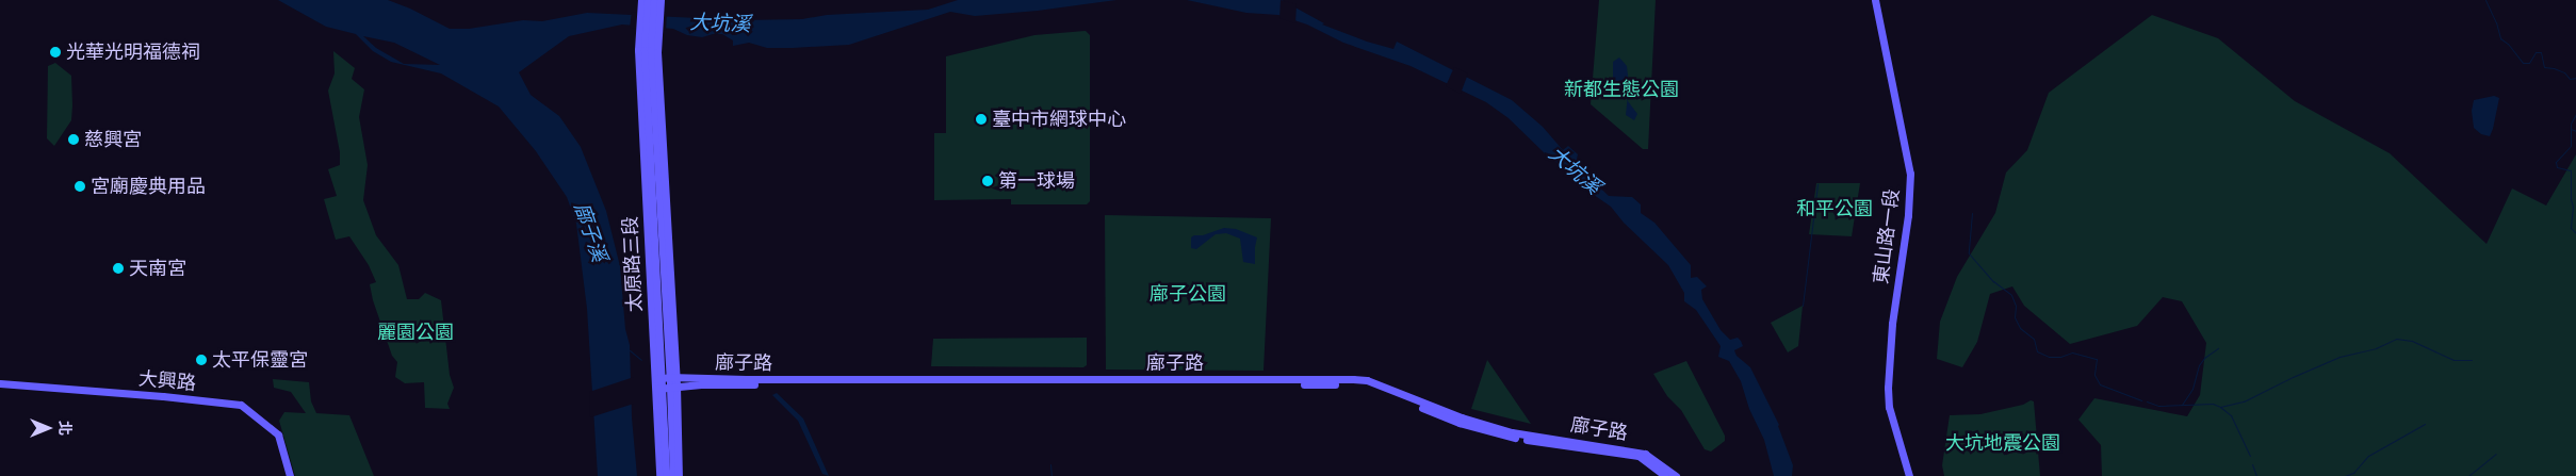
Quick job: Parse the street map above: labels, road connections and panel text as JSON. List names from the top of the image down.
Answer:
{
  "streets": {
    "main road": [
      "東山路一段",
      "太原路三段",
      "廍子路",
      "大興路"
    ]
  },
  "crossings": [
    ["太原路三段", "廍子路"]
  ],
  "water": ["大坑溪", "廍子溪"],
  "parks": [
    "新都生態公園",
    "和平公園",
    "廍子公園",
    "麗園公園",
    "大坑地震公園"
  ],
  "places": [
    "光華光明福德祠",
    "臺中市網球中心",
    "慈興宮",
    "第一球場",
    "宮廟慶典用品",
    "天南宮",
    "太平保靈宮"
  ],
  "north": "right"
}
